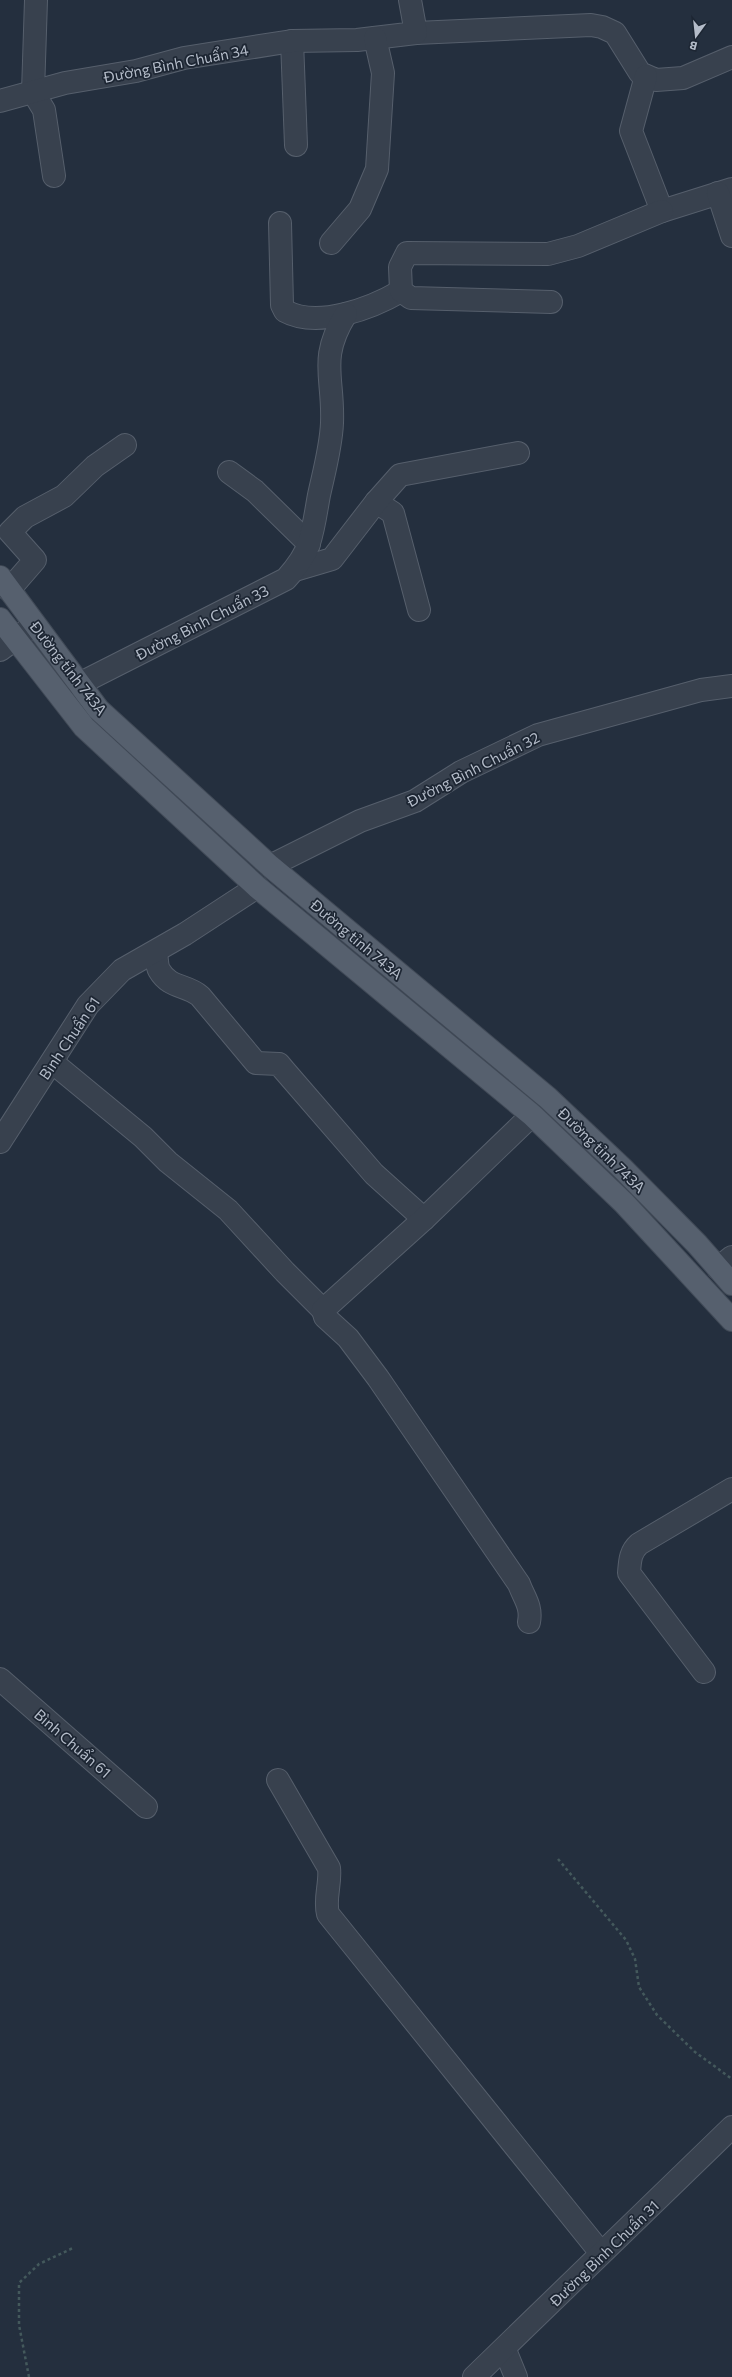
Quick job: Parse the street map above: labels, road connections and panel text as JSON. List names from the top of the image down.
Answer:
{
  "streets": {
    "main road": ["Đường tỉnh 743A"],
    "street": [
      "Đường Bình Chuẩn 34",
      "Đường Bình Chuẩn 33",
      "Đường Bình Chuẩn 32",
      "Bình Chuẩn 61",
      "Đường Bình Chuẩn 31"
    ]
  },
  "crossings": [
    ["Đường Bình Chuẩn 33", "Đường tỉnh 743A"],
    ["Đường tỉnh 743A", "Đường Bình Chuẩn 32"],
    ["Đường tỉnh 743A", "Bình Chuẩn 61"]
  ],
  "north": "bottom"
}
